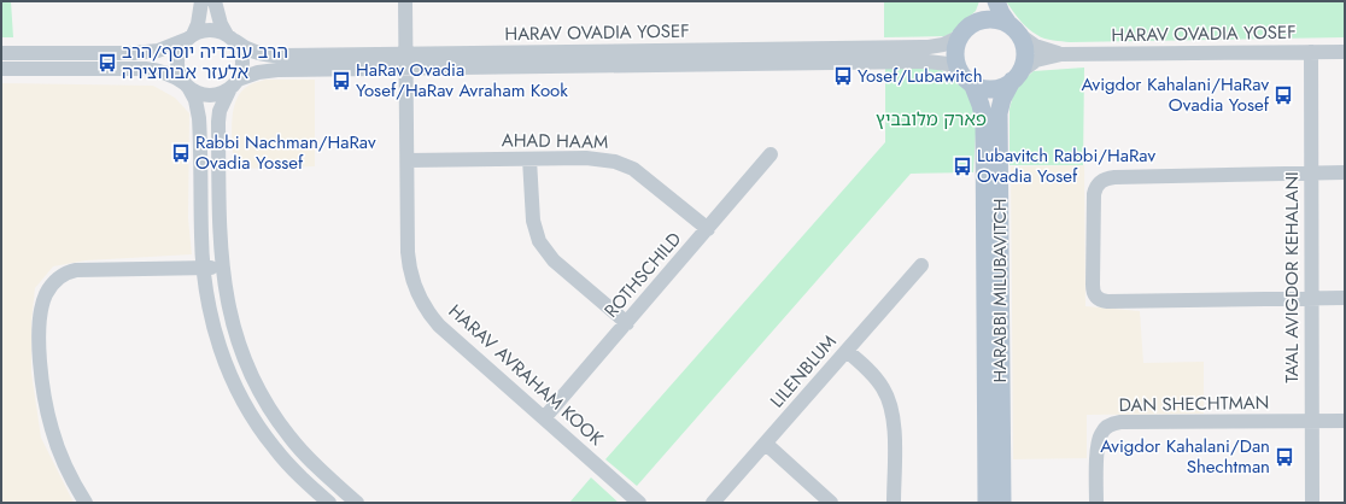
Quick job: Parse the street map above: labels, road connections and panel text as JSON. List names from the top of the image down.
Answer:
{
  "streets": {
    "main road": ["HARABBI MILUBAVITCH"],
    "street": [
      "HARAV OVADIA YOSEF",
      "AHAD HAAM",
      "ROTHSCHILD",
      "TA'AL AVIGDOR KEHALANI",
      "LILENBLUM",
      "HARAV AVRAHAM KOOK",
      "DAN SHECHTMAN"
    ]
  },
  "crossings": [
    ["HARAV OVADIA YOSEF", "TA'AL AVIGDOR KEHALANI"],
    ["HARAV OVADIA YOSEF", "HARABBI MILUBAVITCH"],
    ["HARAV OVADIA YOSEF", "HARAV AVRAHAM KOOK"],
    ["AHAD HAAM", "ROTHSCHILD"],
    ["AHAD HAAM", "HARAV AVRAHAM KOOK"],
    ["ROTHSCHILD", "HARAV AVRAHAM KOOK"],
    ["TA'AL AVIGDOR KEHALANI", "DAN SHECHTMAN"]
  ],
  "parks": ["פארק מלובביץ"],
  "places": {
    "bus stop": [
      "הרב עובדיה יוסף/הרב אלעזר אבוחצירה",
      "Yosef/Lubawitch",
      "HaRav Ovadia Yosef/HaRav Avraham Kook",
      "Avigdor Kahalani/HaRav Ovadia Yosef",
      "Rabbi Nachman/HaRav Ovadia Yossef",
      "Lubavitch Rabbi/HaRav Ovadia Yosef",
      "Avigdor Kahalani/Dan Shechtman"
    ]
  }
}
